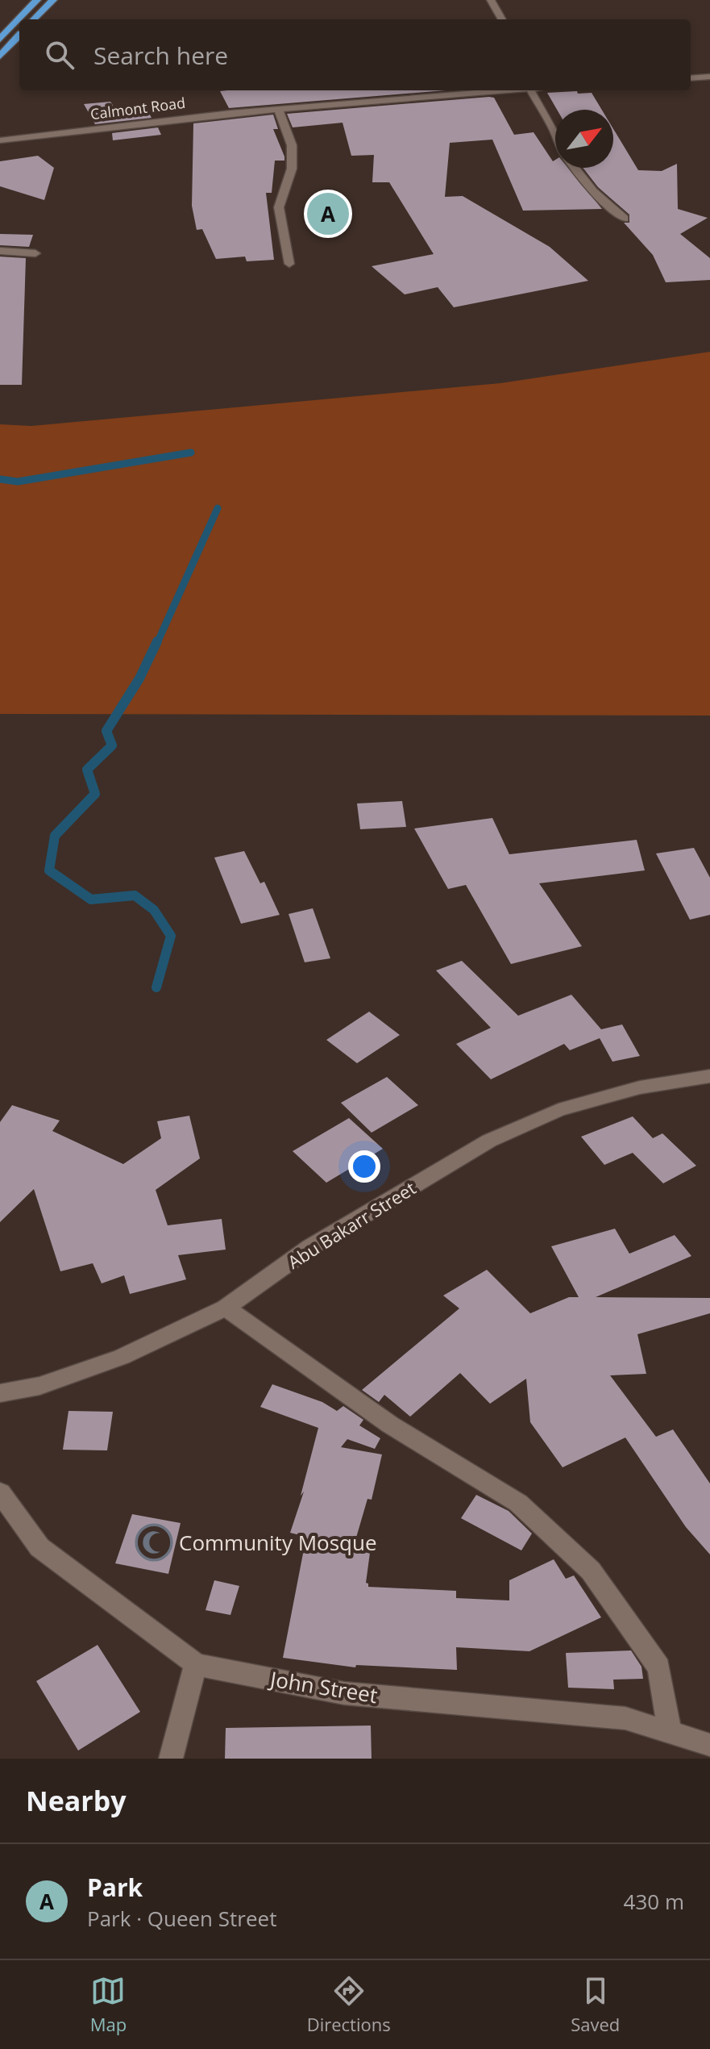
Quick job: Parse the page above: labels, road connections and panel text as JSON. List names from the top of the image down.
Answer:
{
  "streets": {
    "street": ["Calmont Road", "Abu Bakarr Street", "John Street"]
  },
  "places": {
    "mosque": ["Community Mosque"]
  },
  "north": "top right",
  "page": {
    "search": "Search here",
    "pins": "A",
    "heading": "Nearby",
    "list": [
      {
        "mark": "A",
        "name": "Park",
        "note": "Park · Queen Street",
        "value": "430 m"
      }
    ],
    "nav": ["Map", "Directions", "Saved"]
  }
}
